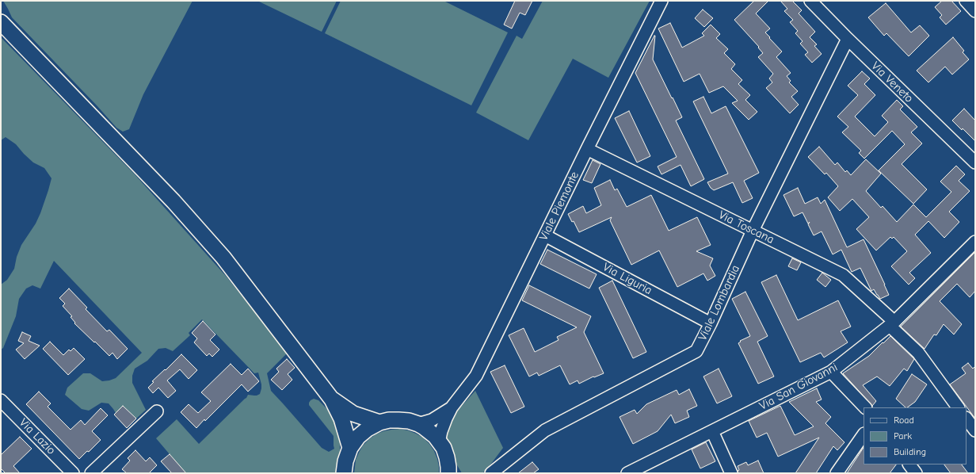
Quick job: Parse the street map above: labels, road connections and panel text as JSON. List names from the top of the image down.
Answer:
{
  "streets": {
    "street": [
      "Via Veneto",
      "Viale Piemonte",
      "Via Toscana",
      "Via Liguria",
      "Viale Lombardia",
      "Via San Giovanni",
      "Via Lazio"
    ]
  },
  "crossings": [
    ["Via Veneto", "Viale Lombardia"],
    ["Viale Piemonte", "Via Toscana"],
    ["Viale Piemonte", "Via Liguria"],
    ["Via Toscana", "Viale Lombardia"],
    ["Via Toscana", "Via San Giovanni"],
    ["Via Liguria", "Viale Lombardia"]
  ],
  "legend": ["Road", "Park", "Building"]
}
